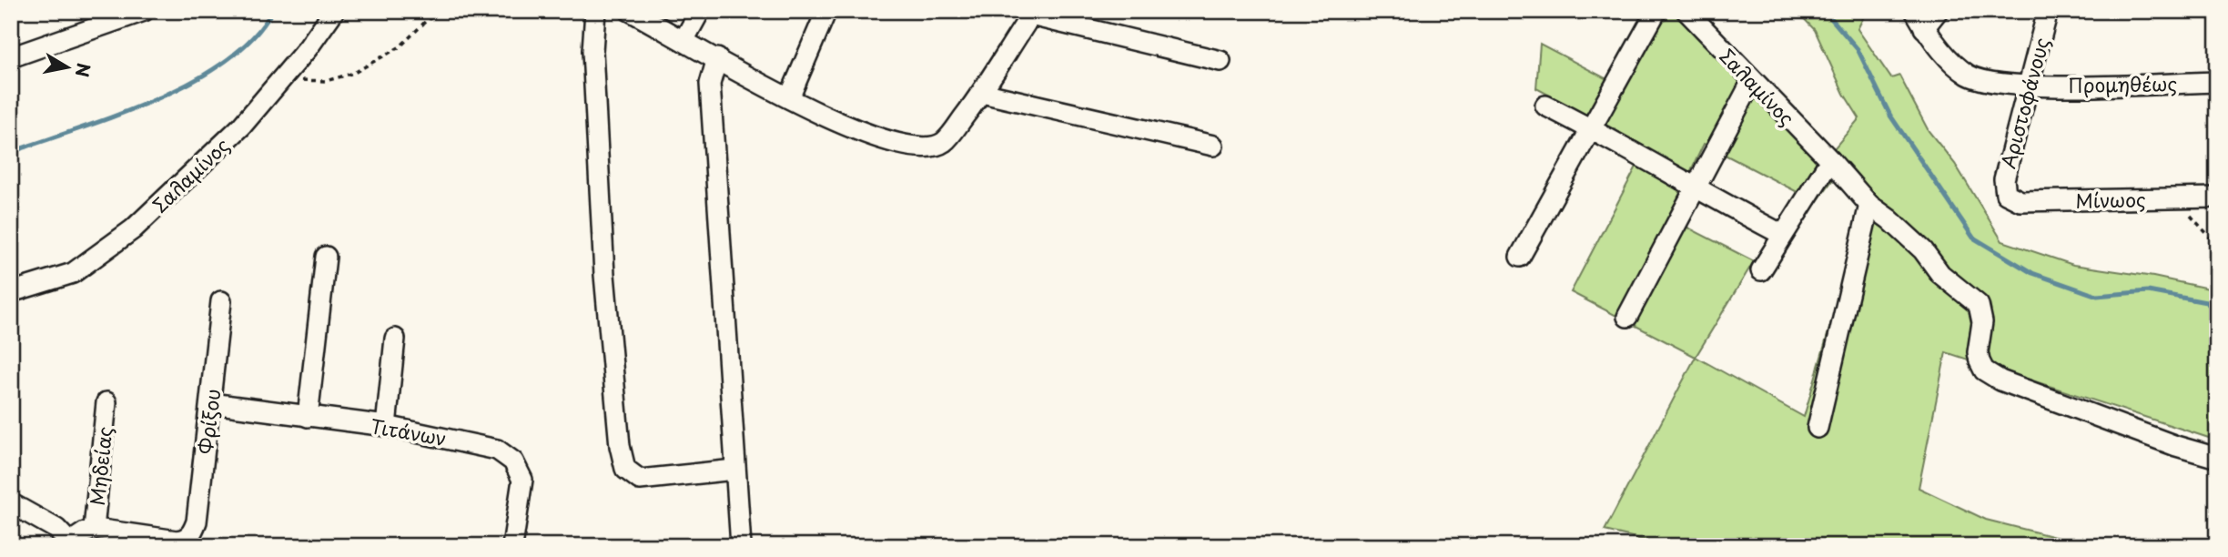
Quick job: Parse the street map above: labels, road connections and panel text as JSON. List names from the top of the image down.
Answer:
{
  "streets": {
    "street": [
      "Προμηθέως",
      "Σαλαμίνος",
      "Αριστοφάνους",
      "Μίνωος",
      "Φρίξου",
      "Τιτάνων",
      "Μηδείας"
    ]
  },
  "crossings": [
    ["Προμηθέως", "Αριστοφάνους"],
    ["Αριστοφάνους", "Μίνωος"],
    ["Φρίξου", "Τιτάνων"],
    ["Φρίξου", "Μηδείας"]
  ],
  "north": "right"
}
